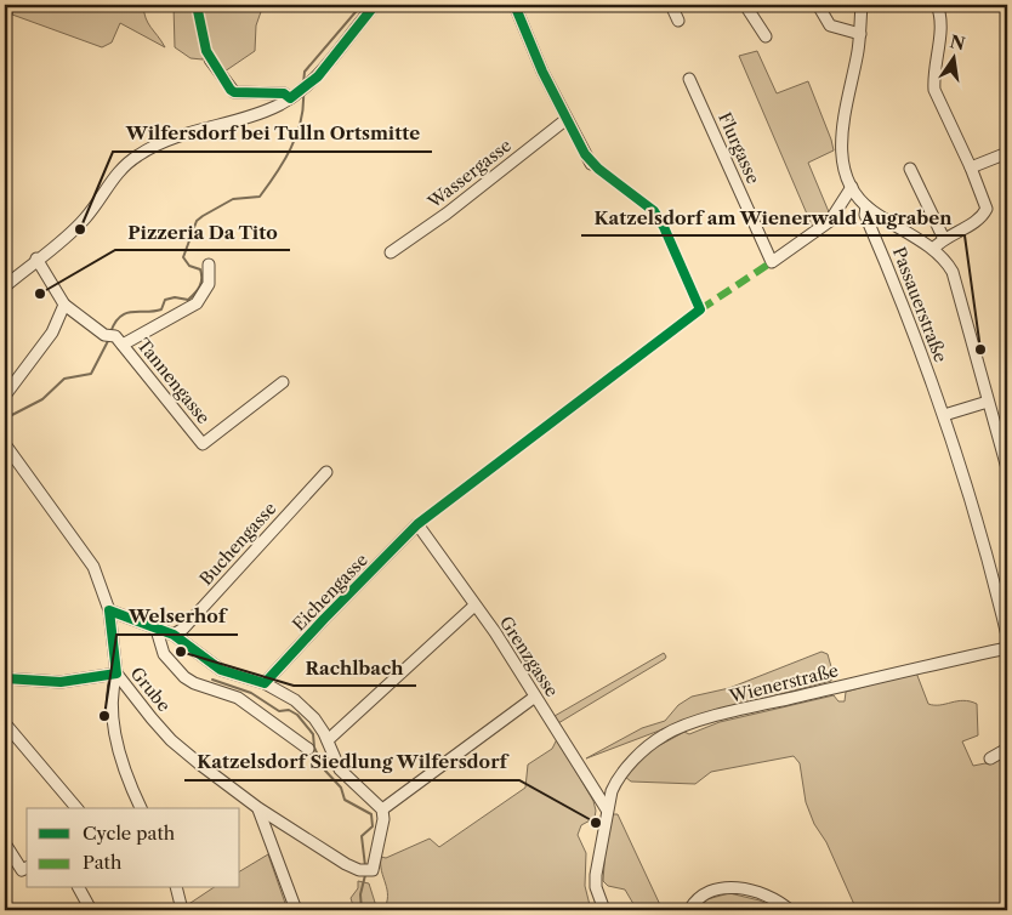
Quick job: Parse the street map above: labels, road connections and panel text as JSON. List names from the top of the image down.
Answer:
{
  "streets": {
    "street": [
      "Flurgasse",
      "Wassergasse",
      "Passauerstraße",
      "Tannengasse",
      "Buchengasse",
      "Eichengasse",
      "Grenzgasse",
      "Wienerstraße",
      "Grube"
    ]
  },
  "crossings": [
    ["Eichengasse", "Grenzgasse"],
    ["Grenzgasse", "Wienerstraße"]
  ],
  "places": [
    "Wilfersdorf bei Tulln Ortsmitte",
    "Pizzeria Da Tito",
    "Katzelsdorf am Wienerwald Augraben",
    "Rachlbach",
    "Welserhof",
    "Katzelsdorf Siedlung Wilfersdorf"
  ],
  "legend": ["Cycle path", "Path"],
  "north": "top"
}
